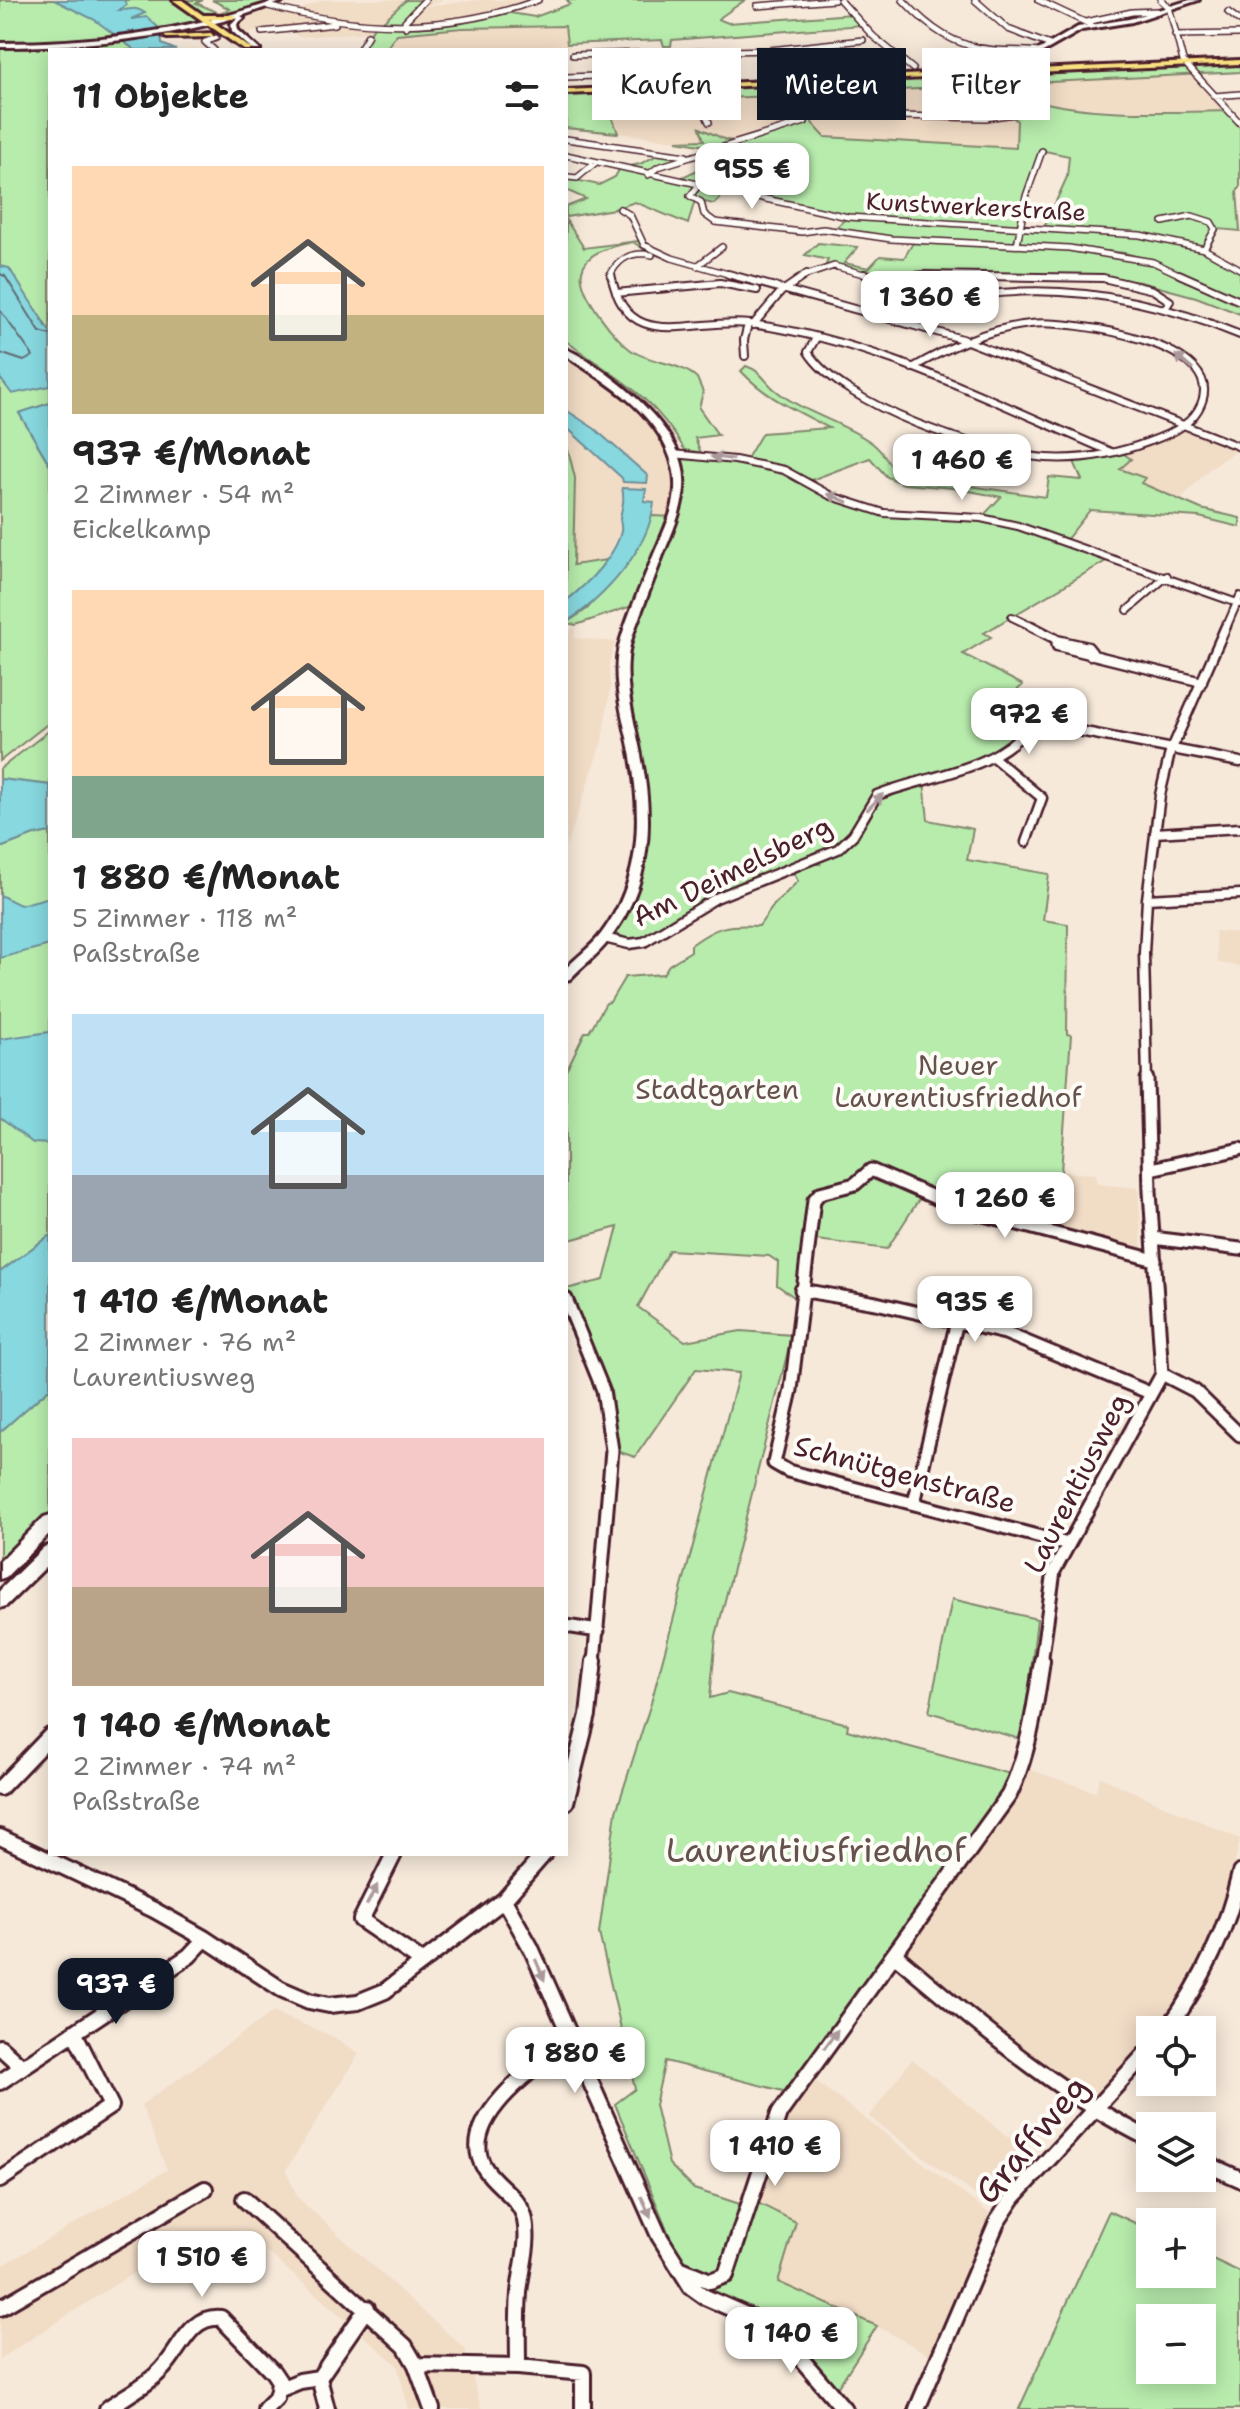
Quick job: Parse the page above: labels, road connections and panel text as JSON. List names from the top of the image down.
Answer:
{
  "streets": {
    "street": [
      "Kunstwerkerstraße",
      "Am Deimelsberg",
      "Schnütgenstraße",
      "Laurentiusweg",
      "Graffweg"
    ]
  },
  "crossings": [
    ["Am Deimelsberg", "Laurentiusweg"],
    ["Schnütgenstraße", "Laurentiusweg"]
  ],
  "one_way": ["Am Deimelsberg"],
  "parks": ["Neuer Laurentiusfriedhof", "Stadtgarten", "Laurentiusfriedhof"],
  "page": {
    "chip": ["Kaufen", "Mieten", "Filter"],
    "heading": "11 Objekte",
    "price": [
      "955 €",
      "1 360 €",
      "1 460 €",
      "972 €",
      "1 260 €",
      "935 €",
      "937 €",
      "1 880 €",
      "1 410 €",
      "1 510 €",
      "1 140 €"
    ],
    "list": [
      {
        "name": "937 €/Monat",
        "note": "2 Zimmer · 54 m² · Eickelkamp"
      },
      {
        "name": "1 880 €/Monat",
        "note": "5 Zimmer · 118 m² · Paßstraße"
      },
      {
        "name": "1 410 €/Monat",
        "note": "2 Zimmer · 76 m² · Laurentiusweg"
      },
      {
        "name": "1 140 €/Monat",
        "note": "2 Zimmer · 74 m² · Paßstraße"
      }
    ],
    "map_buttons": ["+", "−"]
  }
}
